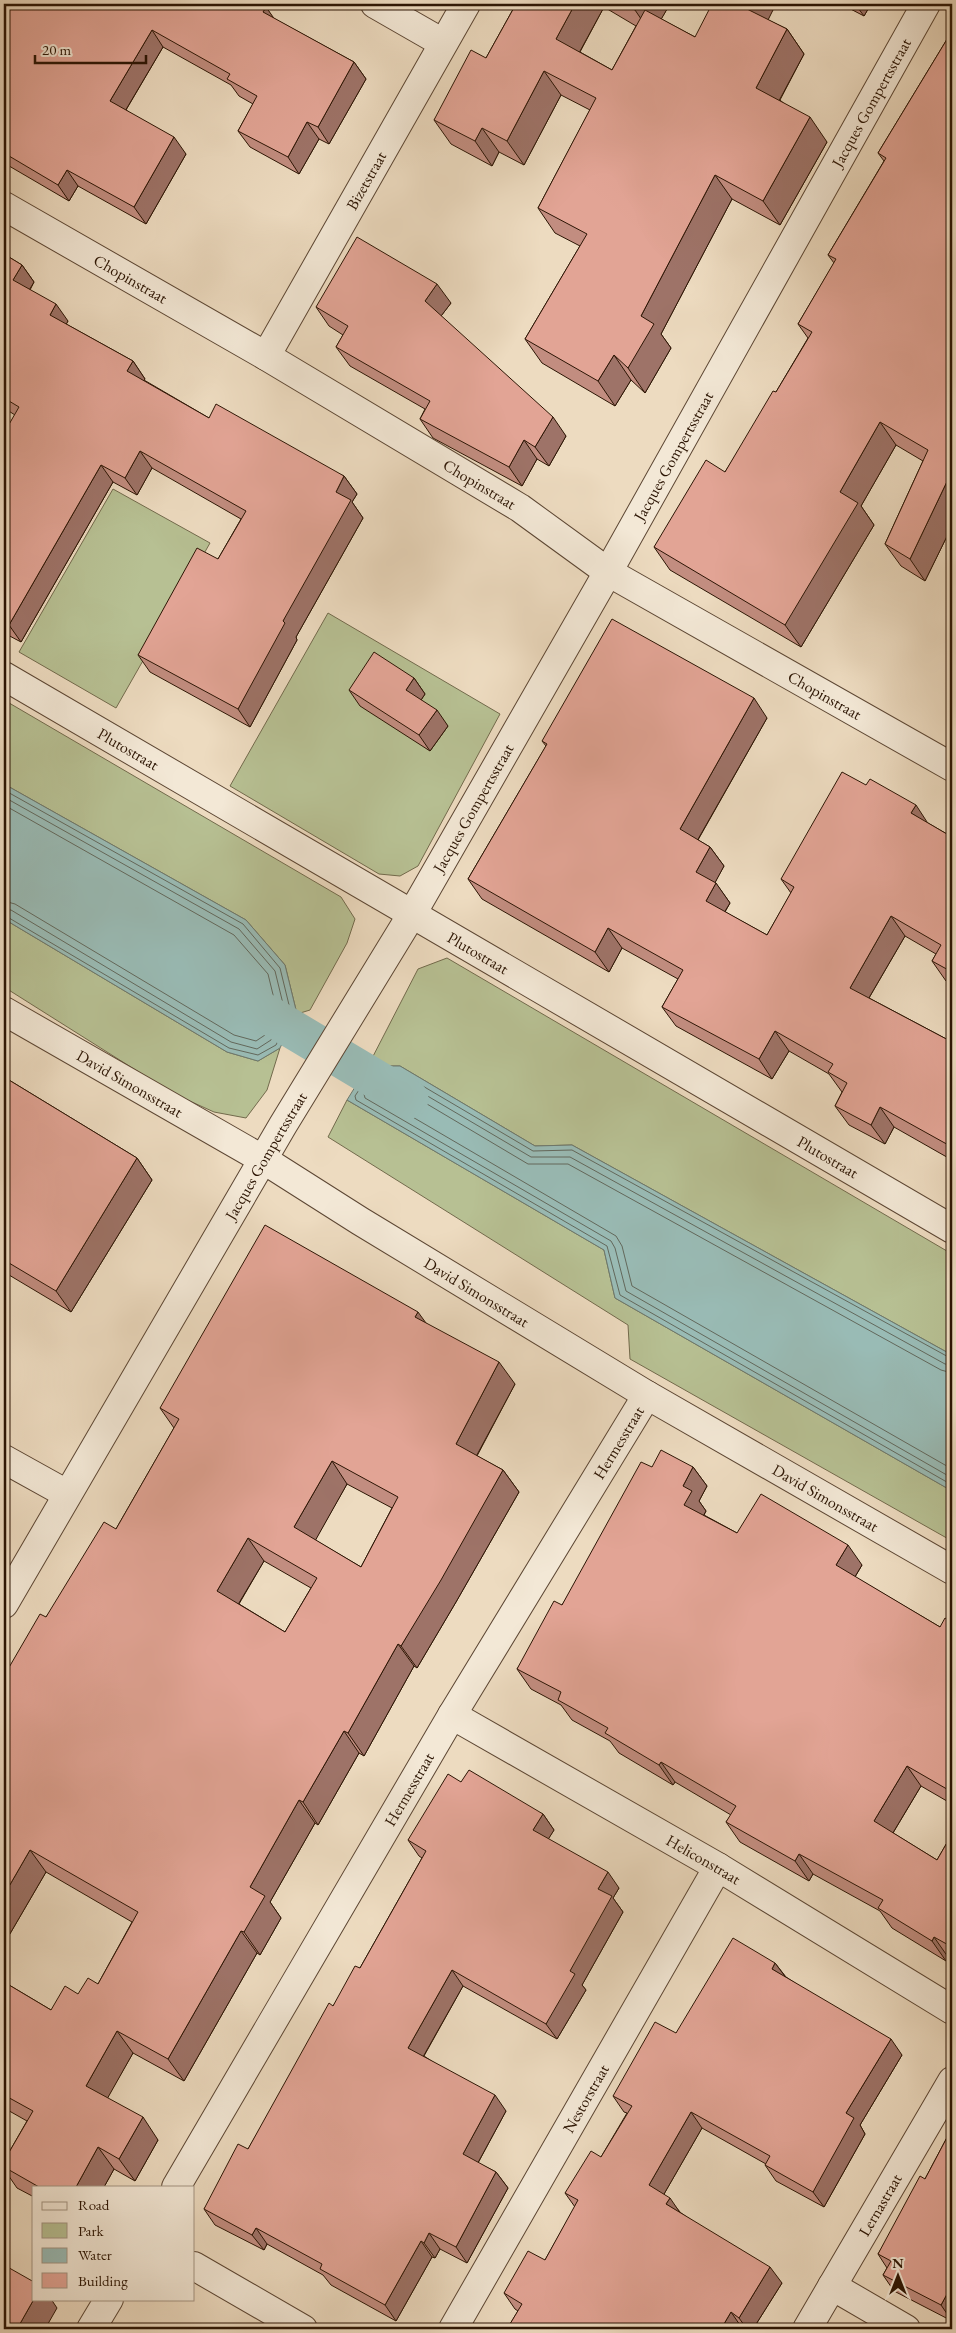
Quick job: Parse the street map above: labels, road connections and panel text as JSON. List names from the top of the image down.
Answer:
{
  "streets": {
    "street": [
      "Jacques Gompertsstraat",
      "Bizetstraat",
      "Chopinstraat",
      "Plutostraat",
      "David Simonsstraat",
      "Hermesstraat",
      "Heliconstraat",
      "Nestorstraat",
      "Lernastraat"
    ]
  },
  "crossings": [
    ["Jacques Gompertsstraat", "Chopinstraat"],
    ["Jacques Gompertsstraat", "Plutostraat"],
    ["Jacques Gompertsstraat", "David Simonsstraat"],
    ["Bizetstraat", "Chopinstraat"],
    ["David Simonsstraat", "Hermesstraat"],
    ["Hermesstraat", "Heliconstraat"],
    ["Heliconstraat", "Nestorstraat"]
  ],
  "legend": [
    "Road",
    "Park",
    "Water",
    "Building"
  ],
  "scale_bar": "20 m",
  "north": "top"
}
